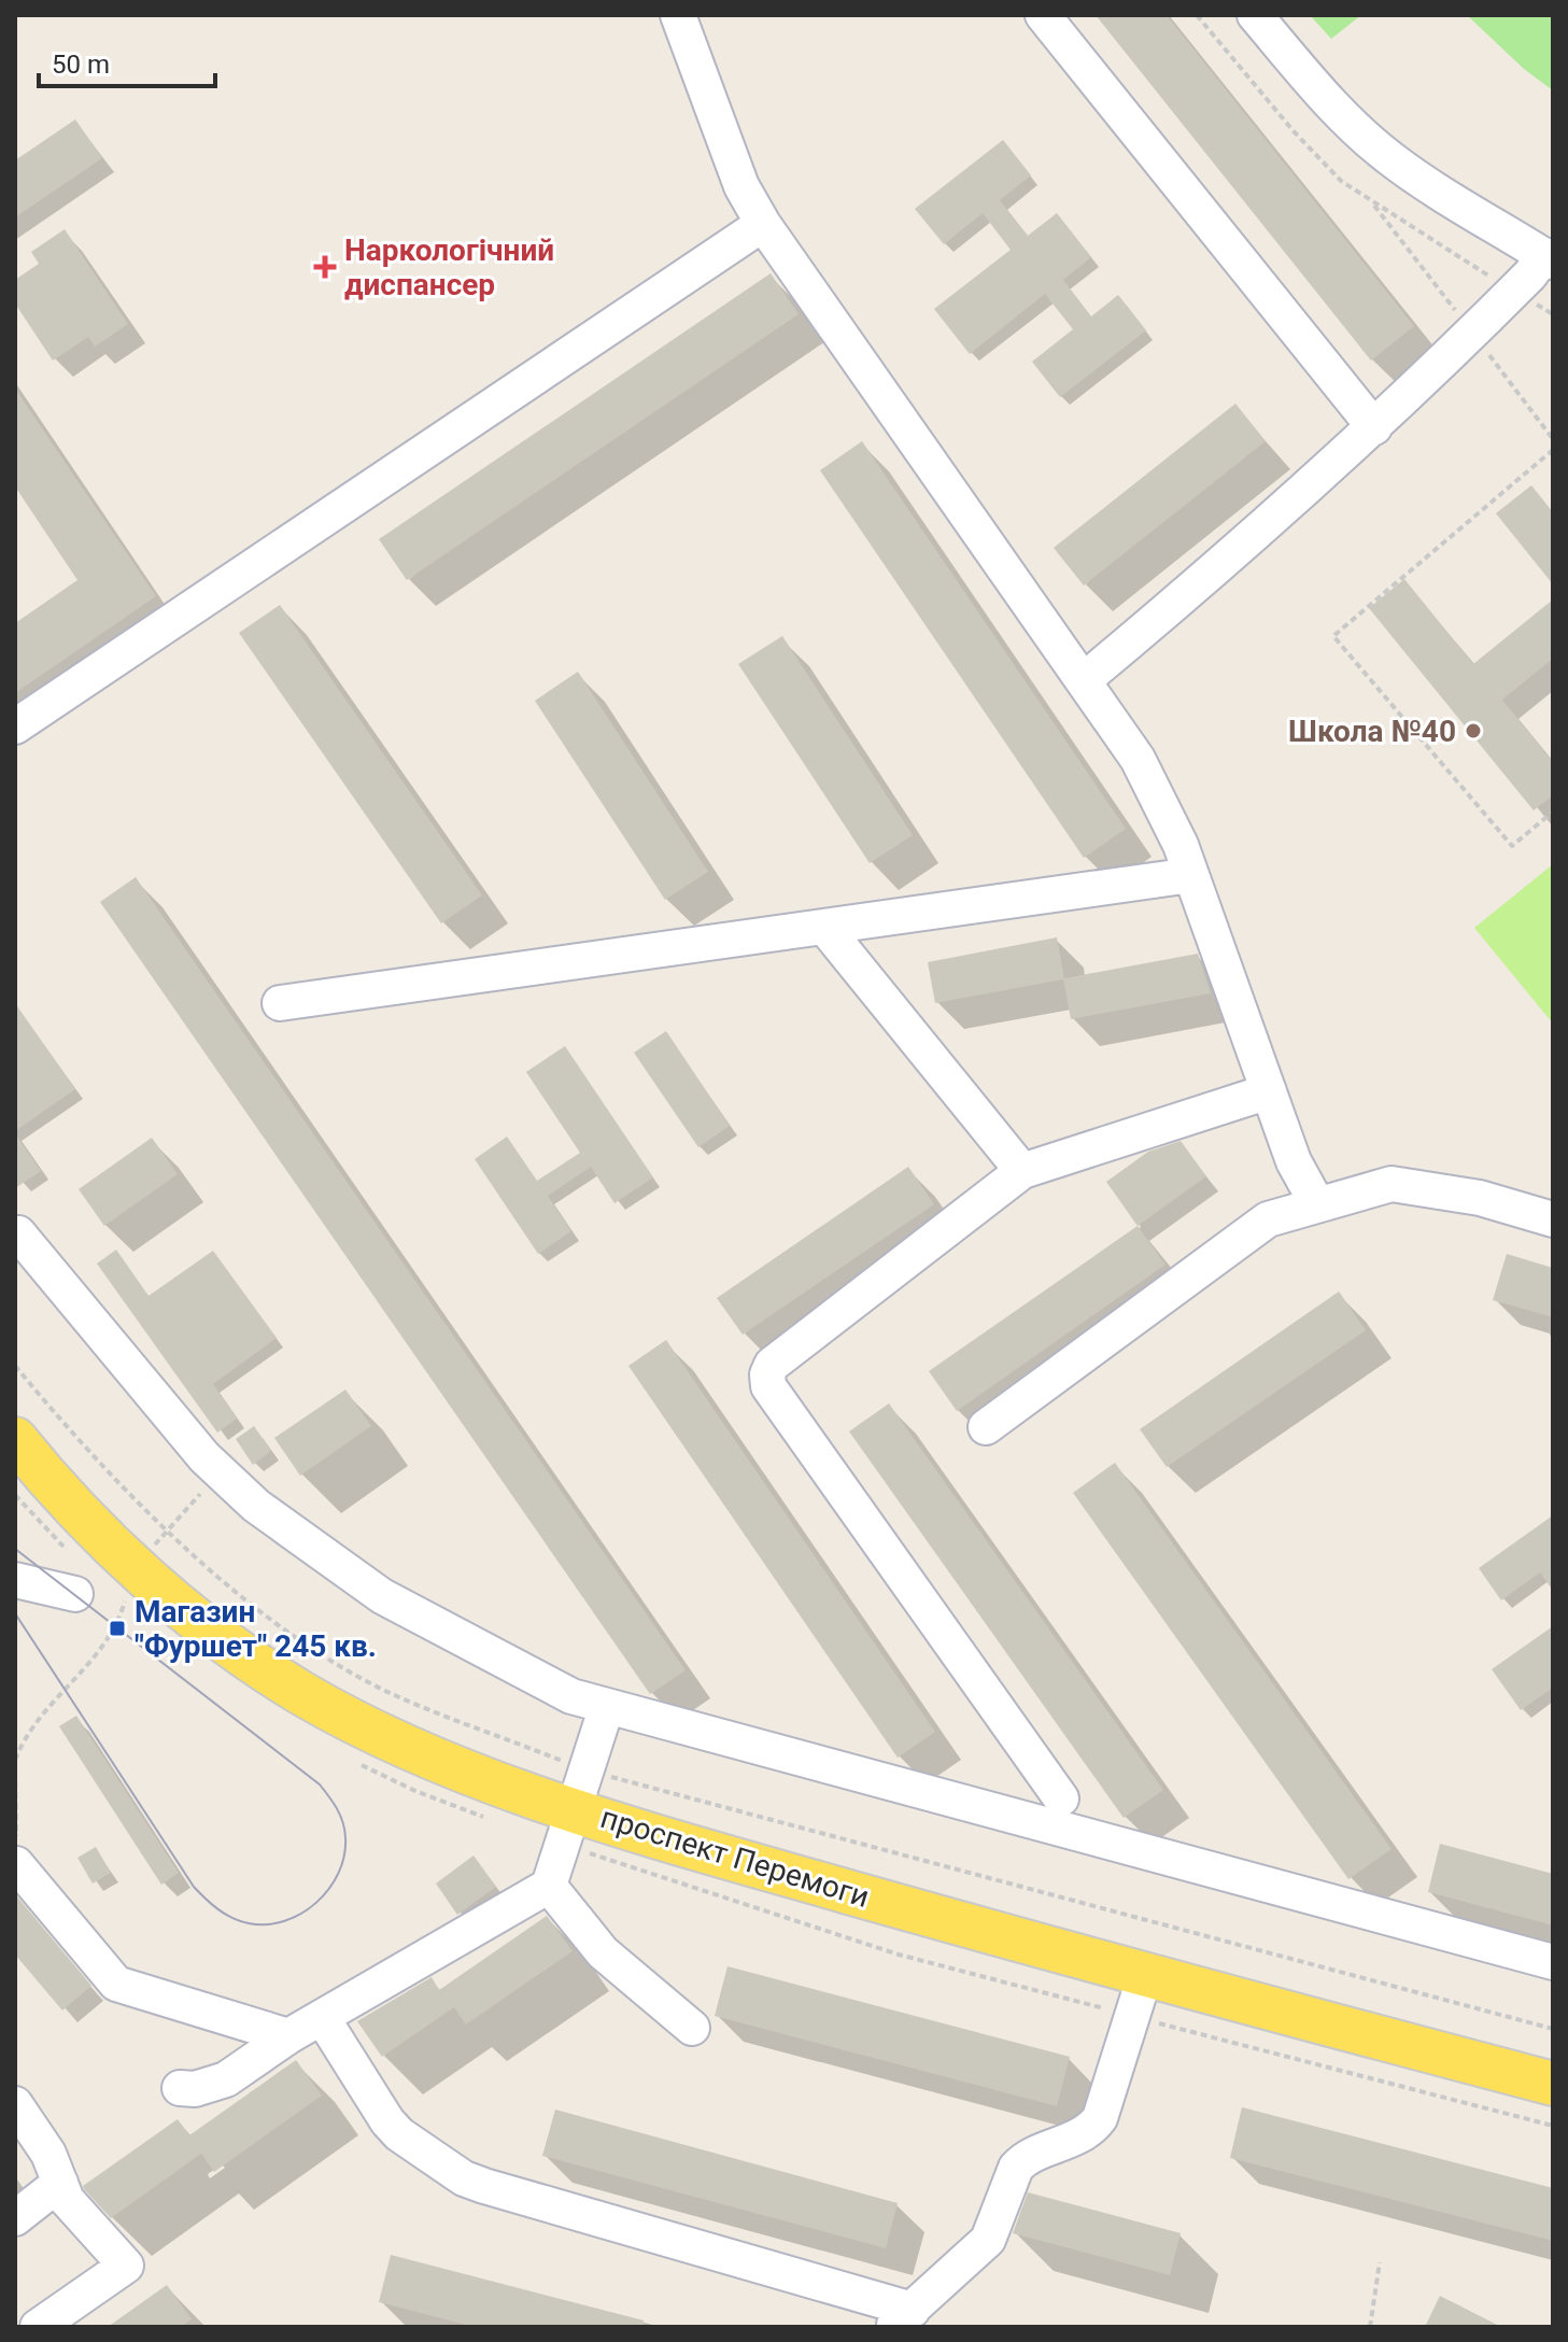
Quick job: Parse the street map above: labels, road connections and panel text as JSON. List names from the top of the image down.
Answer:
{
  "streets": {
    "main road": ["проспект Перемоги"]
  },
  "places": {
    "health": ["Наркологічний диспансер"],
    "other": ["Школа №40"],
    "transit": ["Магазин \"Фуршет\" 245 кв."]
  },
  "scale_bar": "50 m"
}
